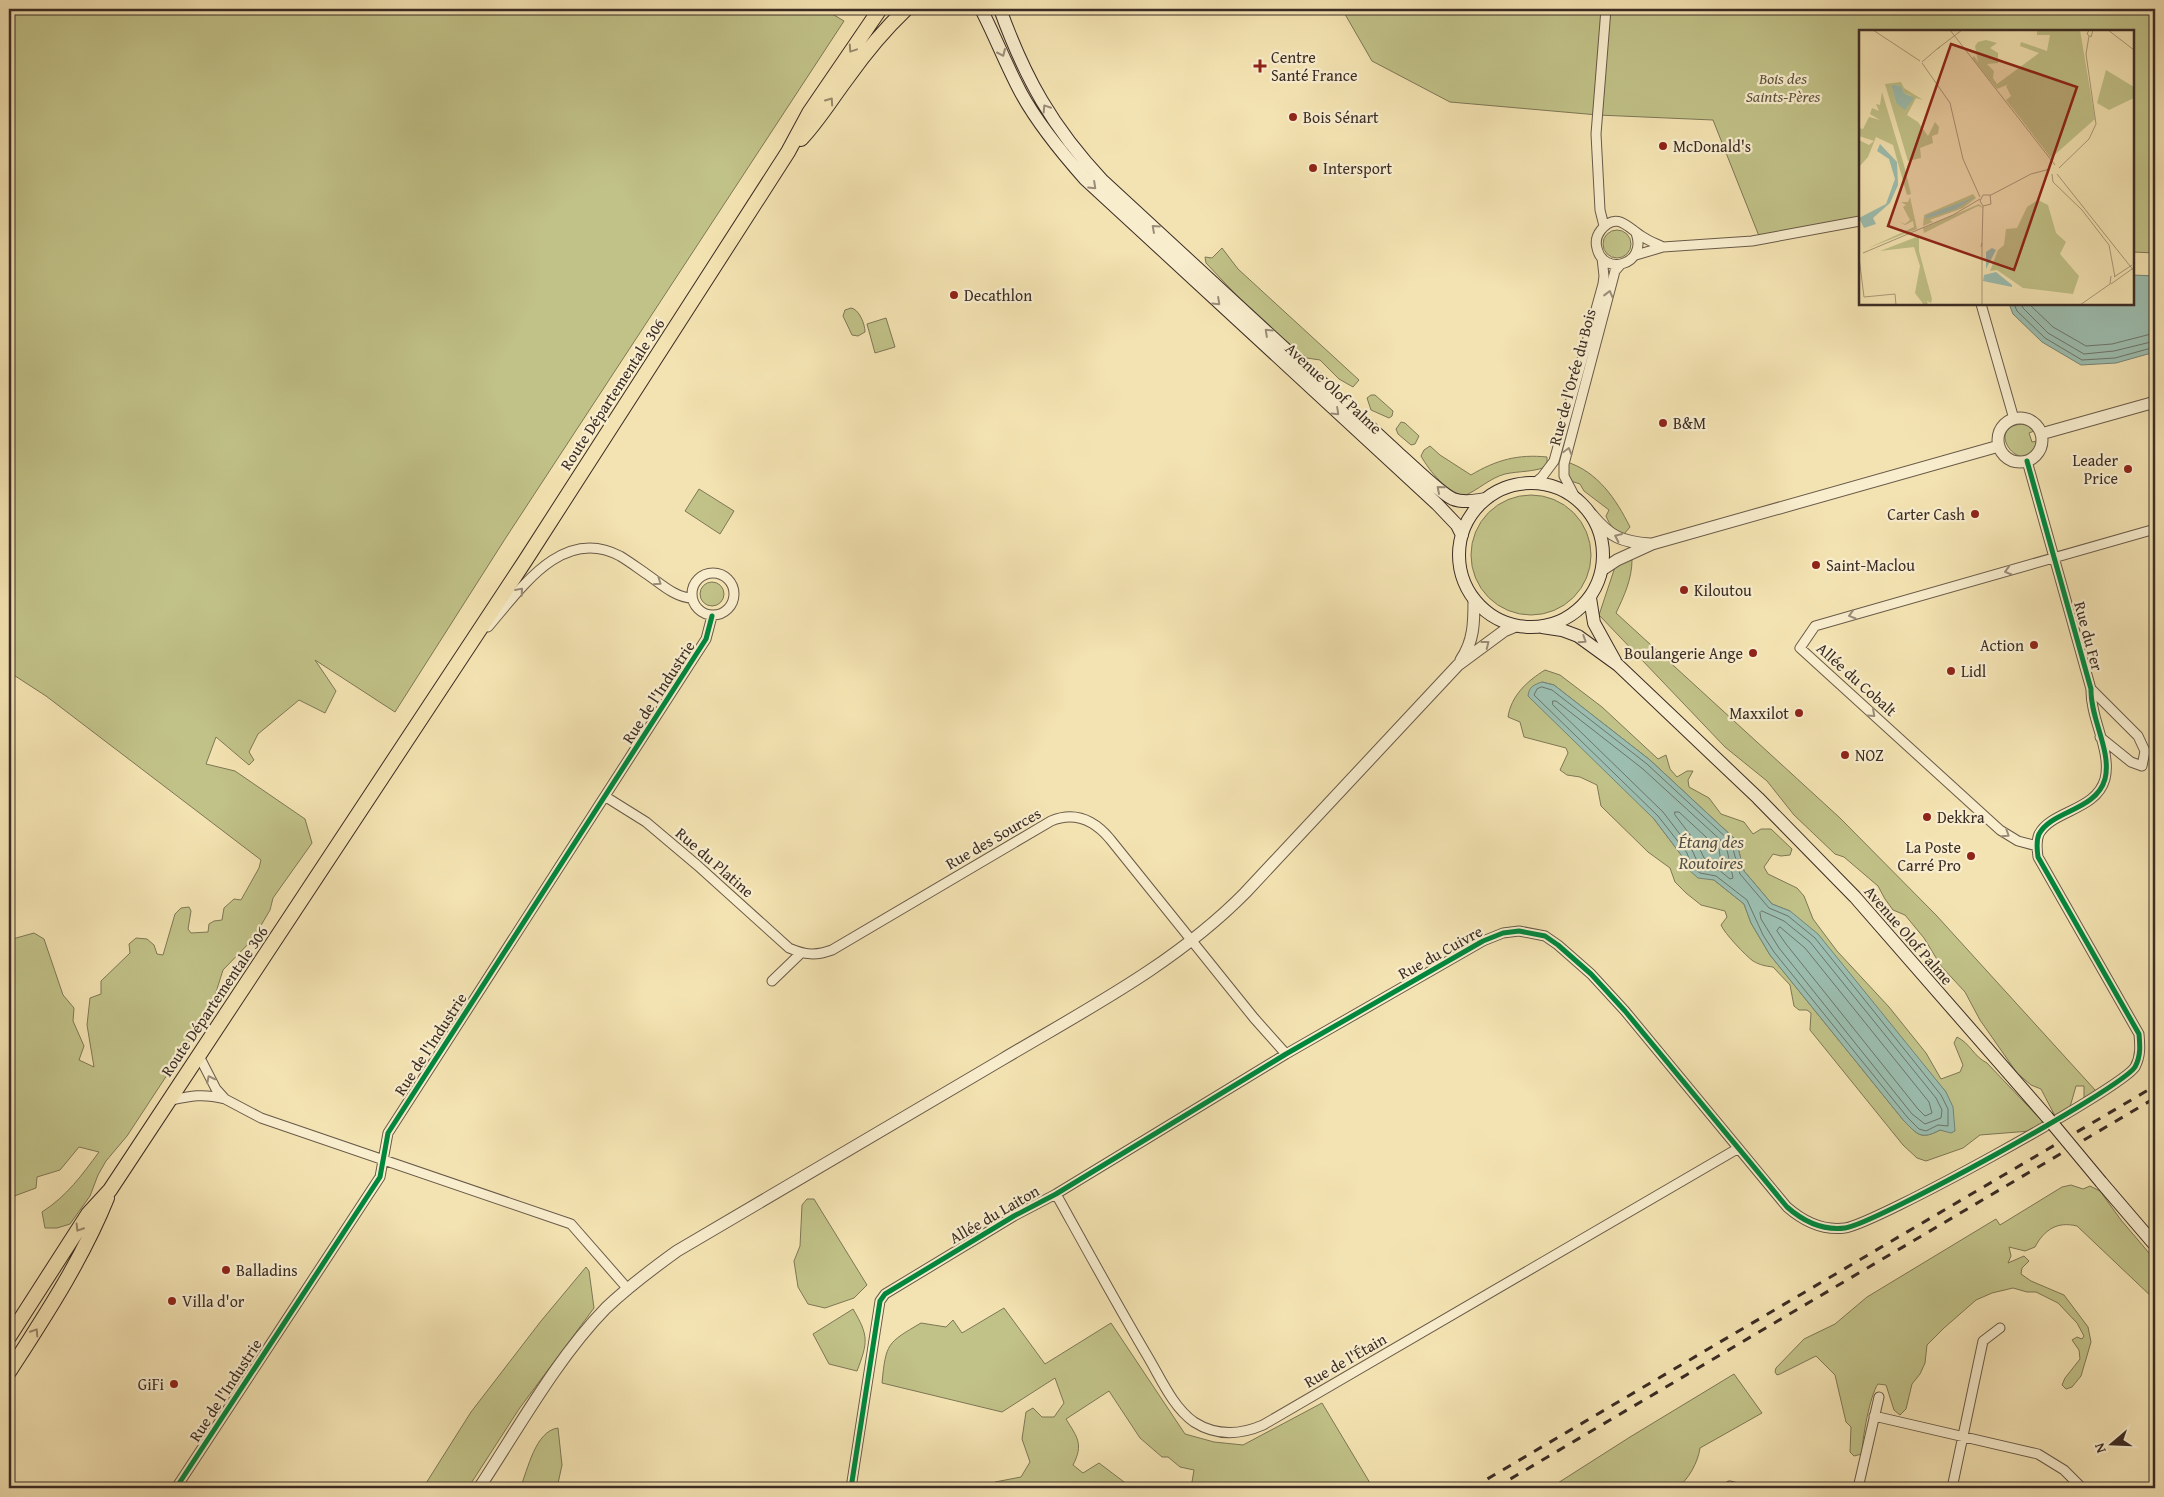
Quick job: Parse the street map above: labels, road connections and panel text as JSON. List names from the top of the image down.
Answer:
{
  "streets": {
    "main road": ["Avenue Olof Palme", "Route Départementale 306"],
    "street": [
      "Rue de l'Orée du Bois",
      "Rue du Fer",
      "Allée du Cobalt",
      "Rue de l'Industrie",
      "Rue des Sources",
      "Rue du Platine",
      "Rue du Cuivre",
      "Allée du Laiton",
      "Rue de l'Étain"
    ]
  },
  "crossings": [
    ["Rue de l'Orée du Bois", "Avenue Olof Palme"],
    ["Rue du Fer", "Allée du Cobalt"],
    ["Rue du Fer", "Rue du Cuivre"],
    ["Allée du Cobalt", "Rue du Cuivre"],
    ["Rue de l'Industrie", "Rue du Platine"],
    ["Rue des Sources", "Rue du Platine"],
    ["Rue des Sources", "Rue du Cuivre"],
    ["Rue des Sources", "Allée du Laiton"],
    ["Rue du Cuivre", "Allée du Laiton"],
    ["Rue du Cuivre", "Rue de l'Étain"],
    ["Allée du Laiton", "Rue de l'Étain"]
  ],
  "water": ["Étang des Routoires"],
  "parks": ["Bois des Saints-Pères"],
  "places": {
    "health": ["Centre Santé France"],
    "other": [
      "Bois Sénart",
      "McDonald's",
      "Intersport",
      "Decathlon",
      "B&M",
      "Leader Price",
      "Carter Cash",
      "Saint-Maclou",
      "Kiloutou",
      "Action",
      "Boulangerie Ange",
      "Lidl",
      "Maxxilot",
      "NOZ",
      "Dekkra",
      "La Poste Carré Pro",
      "Balladins",
      "Villa d'or",
      "GiFi"
    ]
  },
  "north": "left"
}
